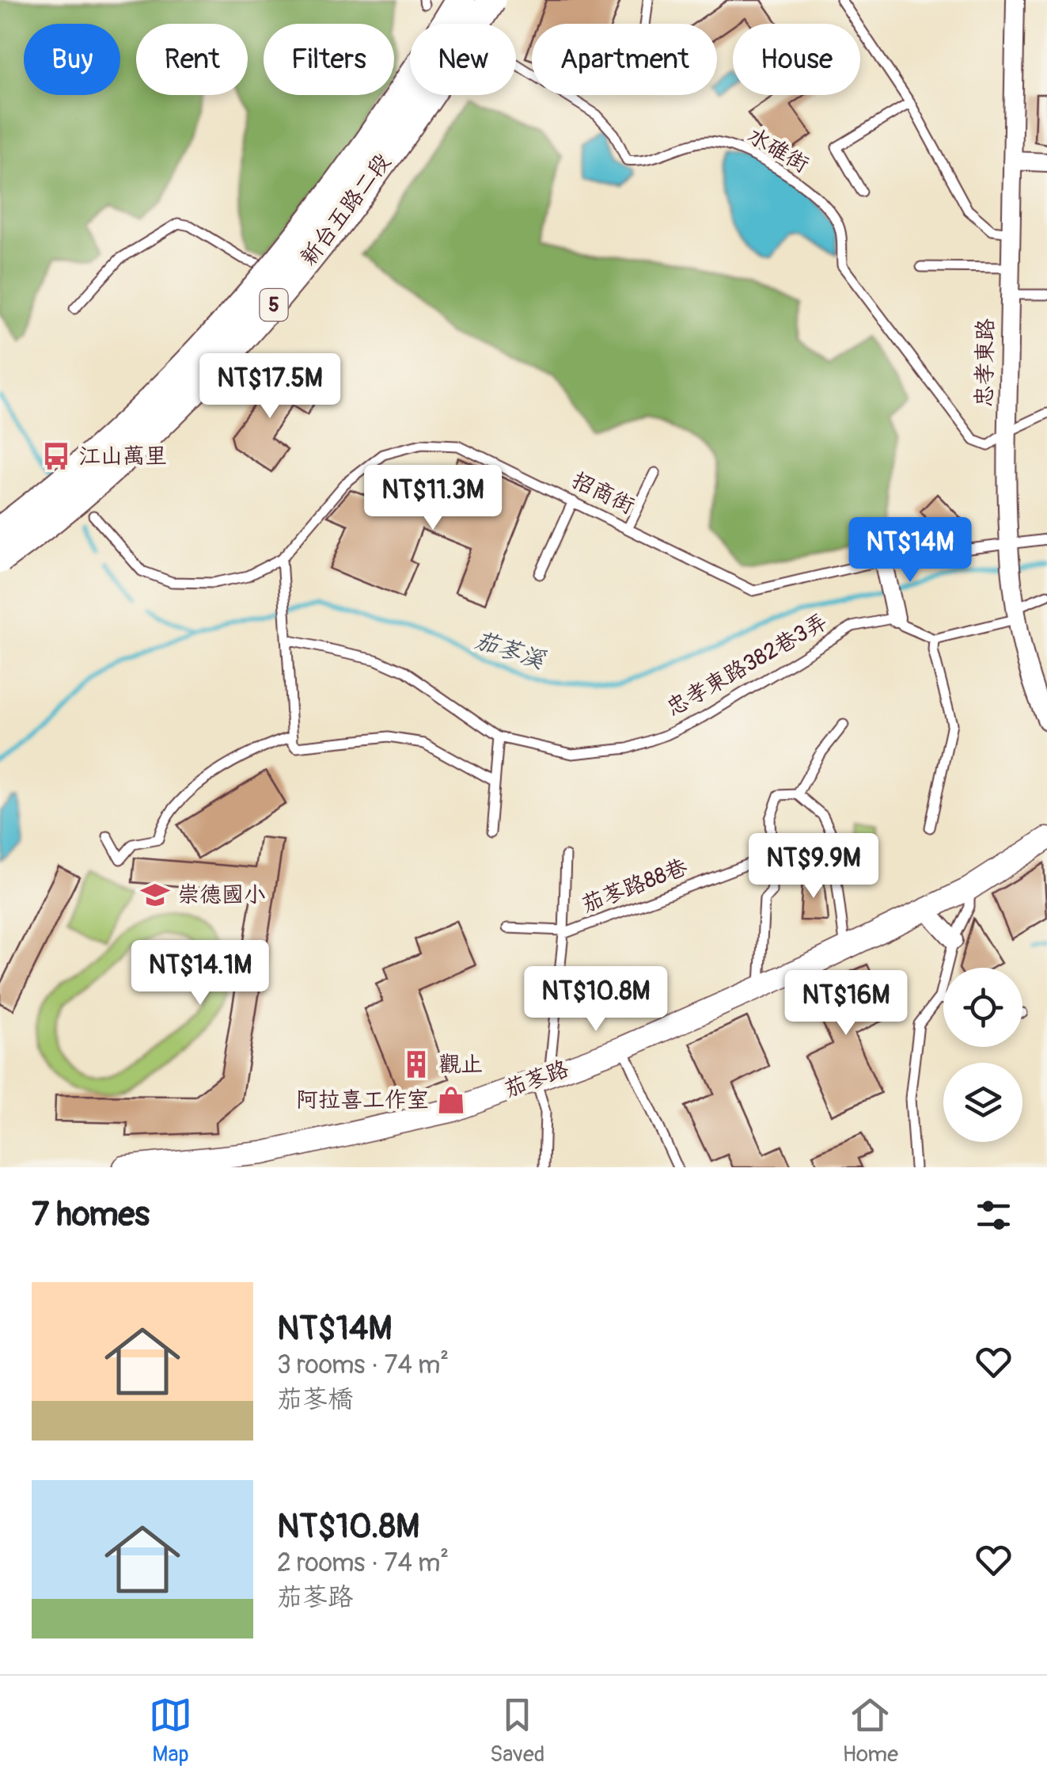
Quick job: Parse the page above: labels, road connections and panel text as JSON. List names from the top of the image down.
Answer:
{
  "streets": {
    "main road": ["新台五路二段", "5"],
    "street": ["忠孝東路", "茄苳路"],
    "lane": [
      "水碓街",
      "招商街",
      "忠孝東路382巷3弄",
      "茄苳路88巷"
    ]
  },
  "crossings": [
    ["水碓街", "忠孝東路"],
    ["忠孝東路", "招商街"]
  ],
  "water": ["茄苳溪"],
  "places": {
    "bus stop": ["江山萬里"],
    "school or university": ["崇德國小"],
    "building": ["觀止"],
    "shop": ["阿拉喜工作室"]
  },
  "page": {
    "chip": [
      "Buy",
      "Rent",
      "Filters",
      "New",
      "Apartment",
      "House"
    ],
    "price": [
      "NT$17.5M",
      "NT$11.3M",
      "NT$14M",
      "NT$9.9M",
      "NT$14.1M",
      "NT$10.8M",
      "NT$16M"
    ],
    "heading": "7 homes",
    "list": [
      {
        "name": "NT$14M",
        "note": "3 rooms · 74 m² · 茄苳橋"
      },
      {
        "name": "NT$10.8M",
        "note": "2 rooms · 74 m² · 茄苳路"
      }
    ],
    "tabs": ["Map", "Saved", "Home"]
  }
}
